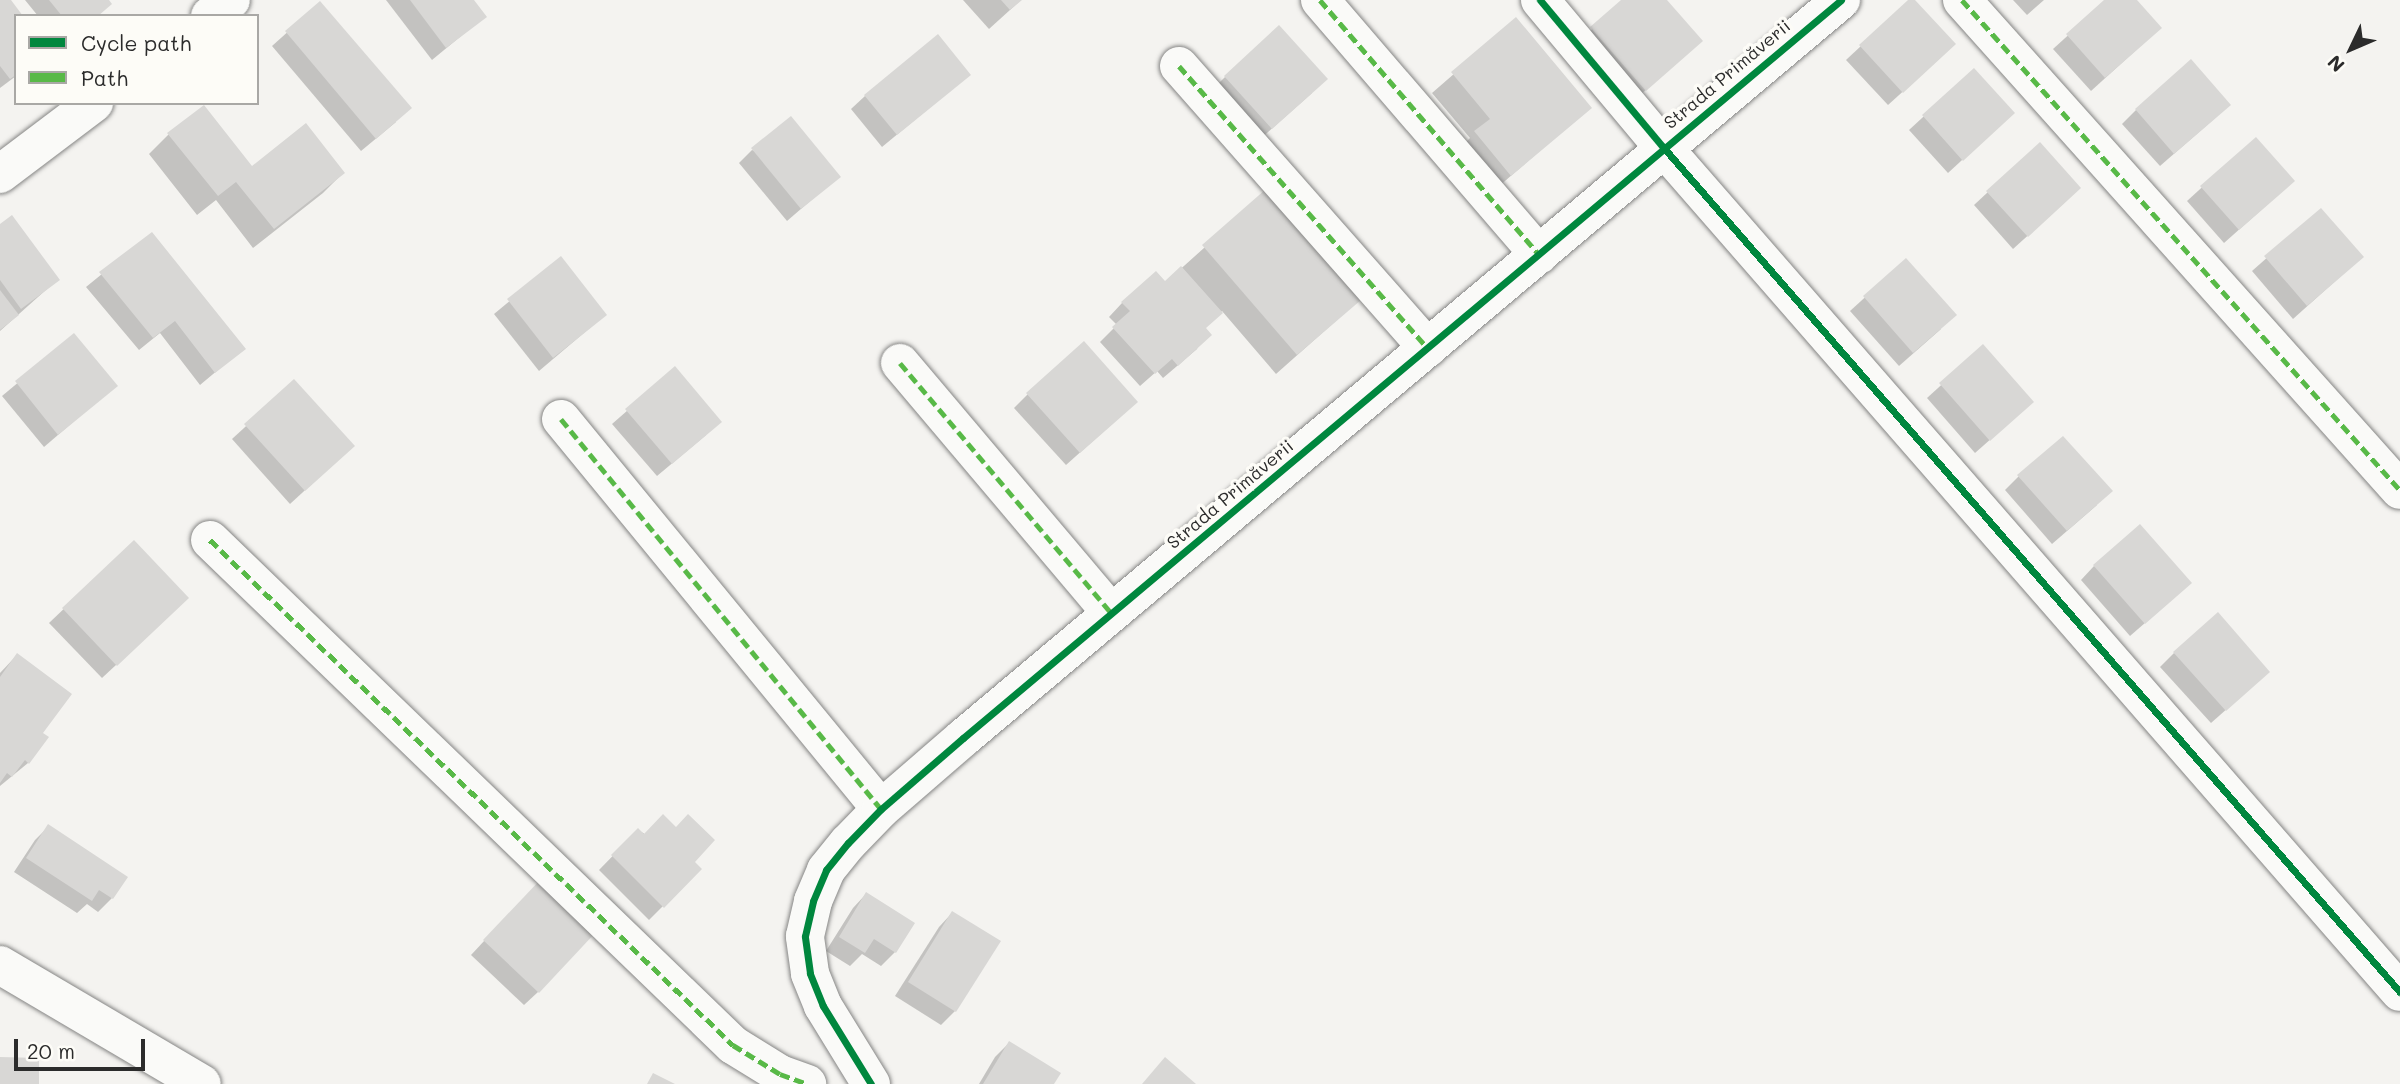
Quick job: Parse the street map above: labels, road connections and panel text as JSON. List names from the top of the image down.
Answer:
{
  "streets": {
    "street": ["Strada Primăverii"]
  },
  "legend": ["Cycle path", "Path"],
  "scale_bar": "20 m",
  "north": "bottom left"
}
